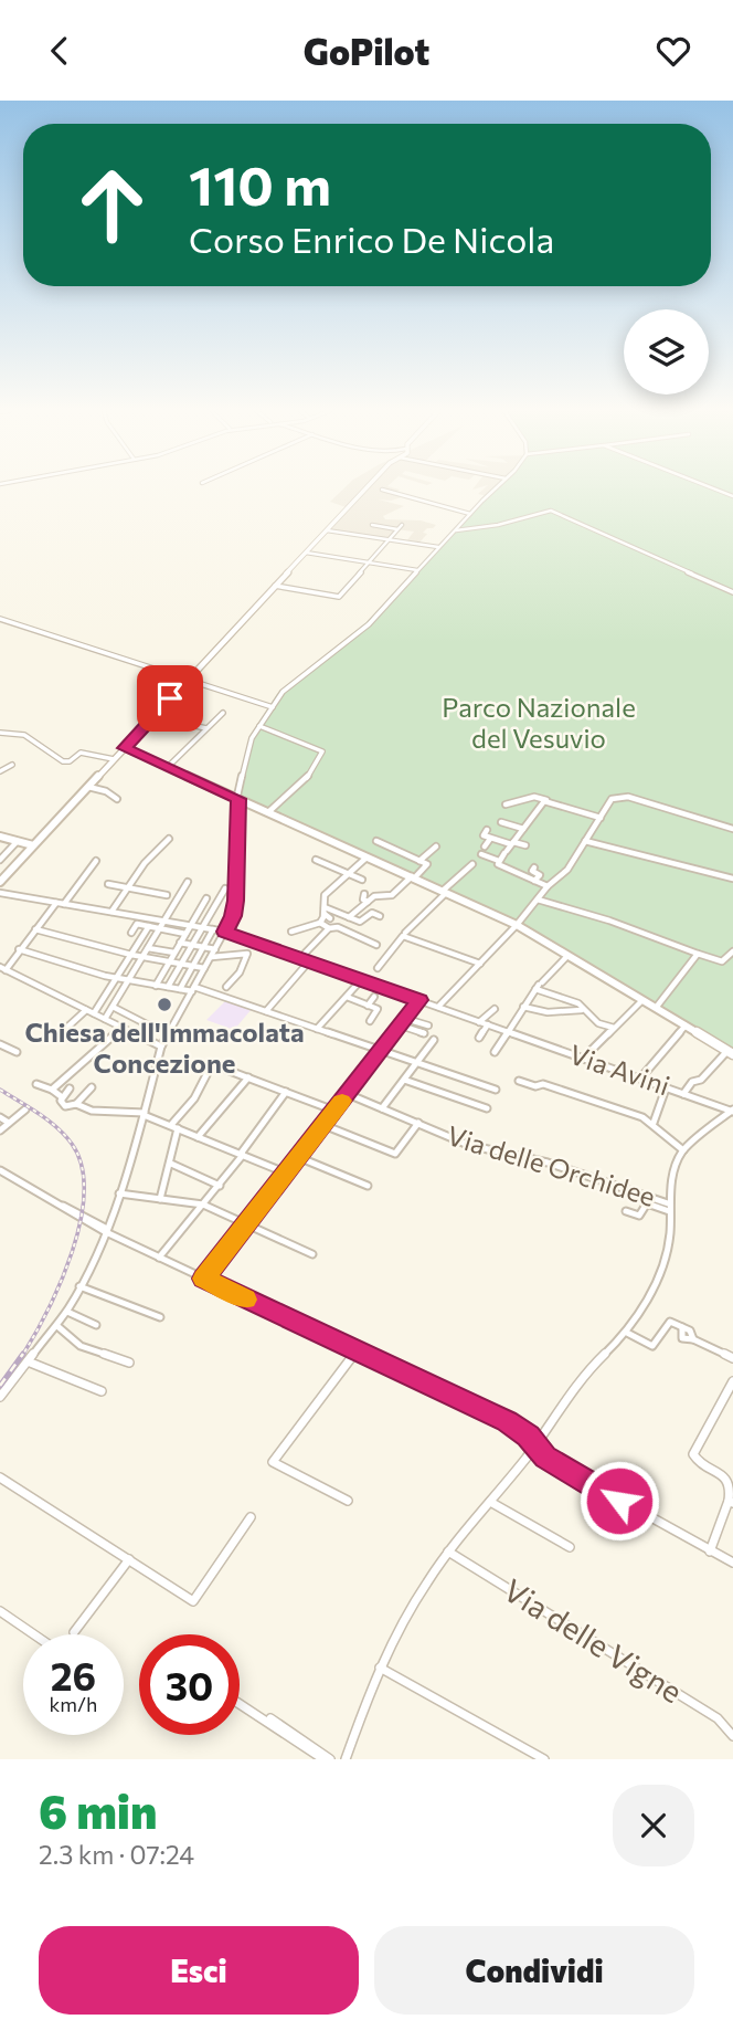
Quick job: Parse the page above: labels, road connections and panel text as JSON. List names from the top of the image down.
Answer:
{
  "streets": {
    "street": ["Via Avini", "Via delle Orchidee", "Via delle Vigne"]
  },
  "parks": ["Parco Nazionale del Vesuvio"],
  "places": ["Chiesa dell'Immacolata Concezione"],
  "page": {
    "header": "GoPilot",
    "turn": ["110 m", "Corso Enrico De Nicola"],
    "speed": "26 km/h",
    "limit": "30",
    "heading": ["6 min", "2.3 km · 07:24"],
    "buttons": ["Esci", "Condividi"]
  }
}
